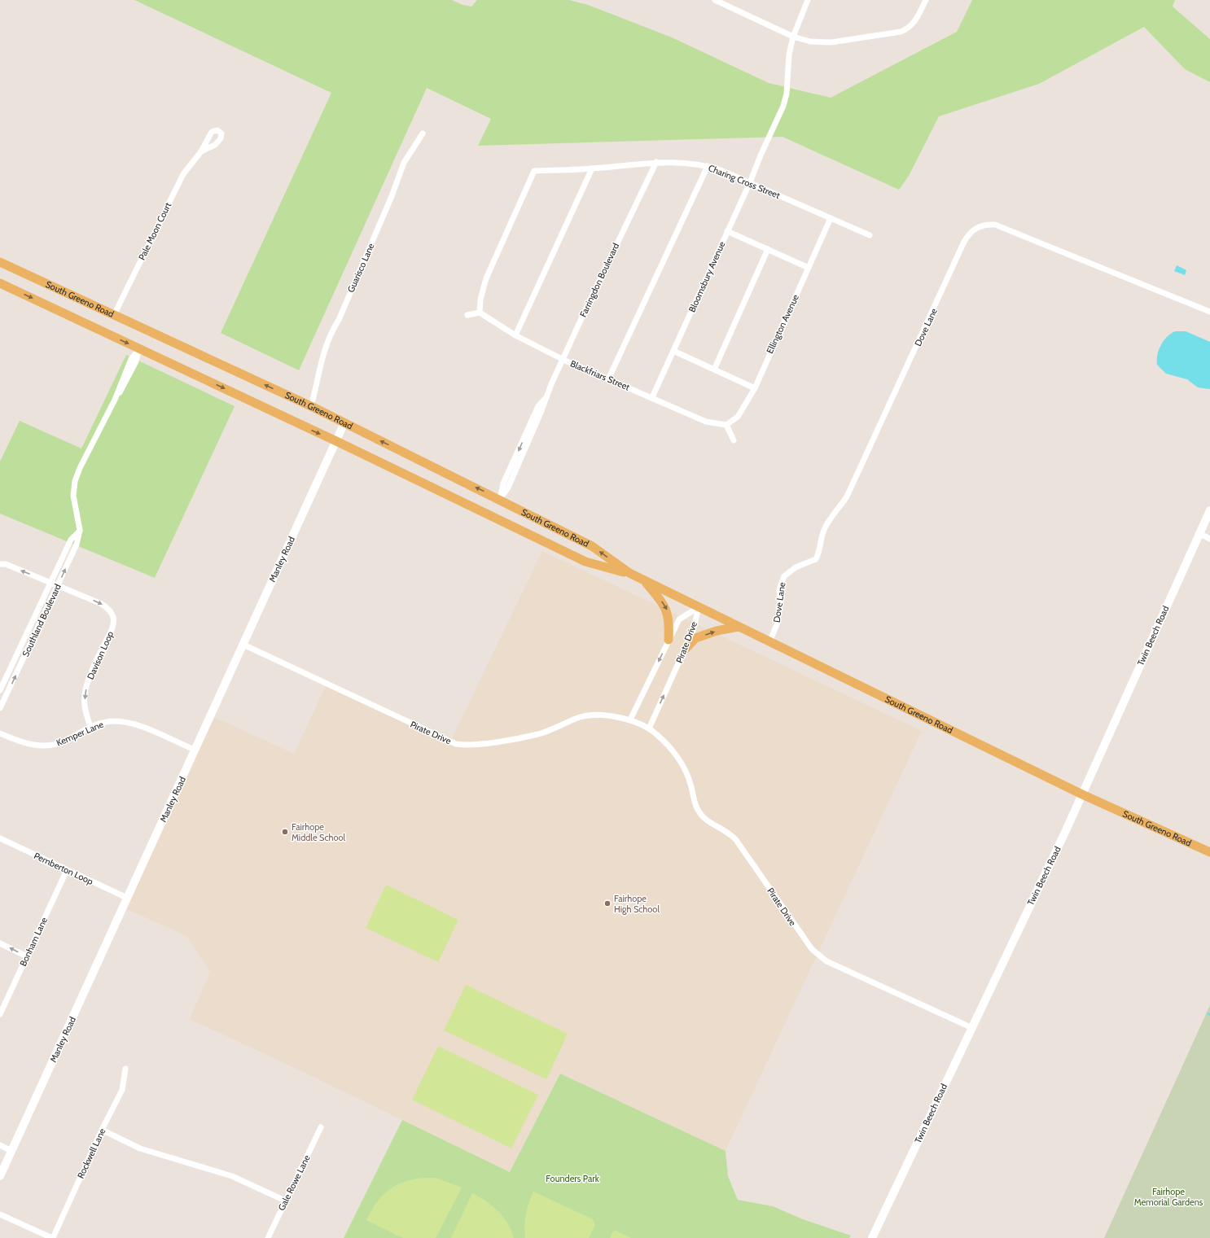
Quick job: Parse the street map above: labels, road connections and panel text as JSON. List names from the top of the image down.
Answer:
{
  "streets": {
    "main road": ["South Greeno Road"],
    "street": [
      "Charing Cross Street",
      "Pale Moon Court",
      "Guarisco Lane",
      "Bloomsbury Avenue",
      "Farringdon Boulevard",
      "Ellington Avenue",
      "Dove Lane",
      "Blackfriars Street",
      "Manley Road",
      "Southland Boulevard",
      "Twin Beech Road",
      "Pirate Drive",
      "Davison Loop",
      "Kemper Lane",
      "Pemberton Loop",
      "Bonham Lane",
      "Rockwell Lane",
      "Gale Rowe Lane"
    ]
  },
  "crossings": [
    ["Charing Cross Street", "Bloomsbury Avenue"],
    ["Charing Cross Street", "Farringdon Boulevard"],
    ["Charing Cross Street", "Ellington Avenue"],
    ["Charing Cross Street", "Blackfriars Street"],
    ["Pale Moon Court", "South Greeno Road"],
    ["Guarisco Lane", "South Greeno Road"],
    ["Bloomsbury Avenue", "Blackfriars Street"],
    ["Farringdon Boulevard", "South Greeno Road"],
    ["Farringdon Boulevard", "Blackfriars Street"],
    ["South Greeno Road", "Dove Lane"],
    ["South Greeno Road", "Manley Road"],
    ["South Greeno Road", "Southland Boulevard"],
    ["South Greeno Road", "Twin Beech Road"],
    ["South Greeno Road", "Pirate Drive"],
    ["Ellington Avenue", "Blackfriars Street"],
    ["Manley Road", "Pirate Drive"],
    ["Manley Road", "Kemper Lane"],
    ["Manley Road", "Pemberton Loop"],
    ["Southland Boulevard", "Davison Loop"],
    ["Twin Beech Road", "Pirate Drive"],
    ["Davison Loop", "Kemper Lane"],
    ["Pemberton Loop", "Bonham Lane"]
  ],
  "parks": ["Founders Park", "Fairhope Memorial Gardens"],
  "places": ["Fairhope Middle School", "Fairhope High School"]
}
